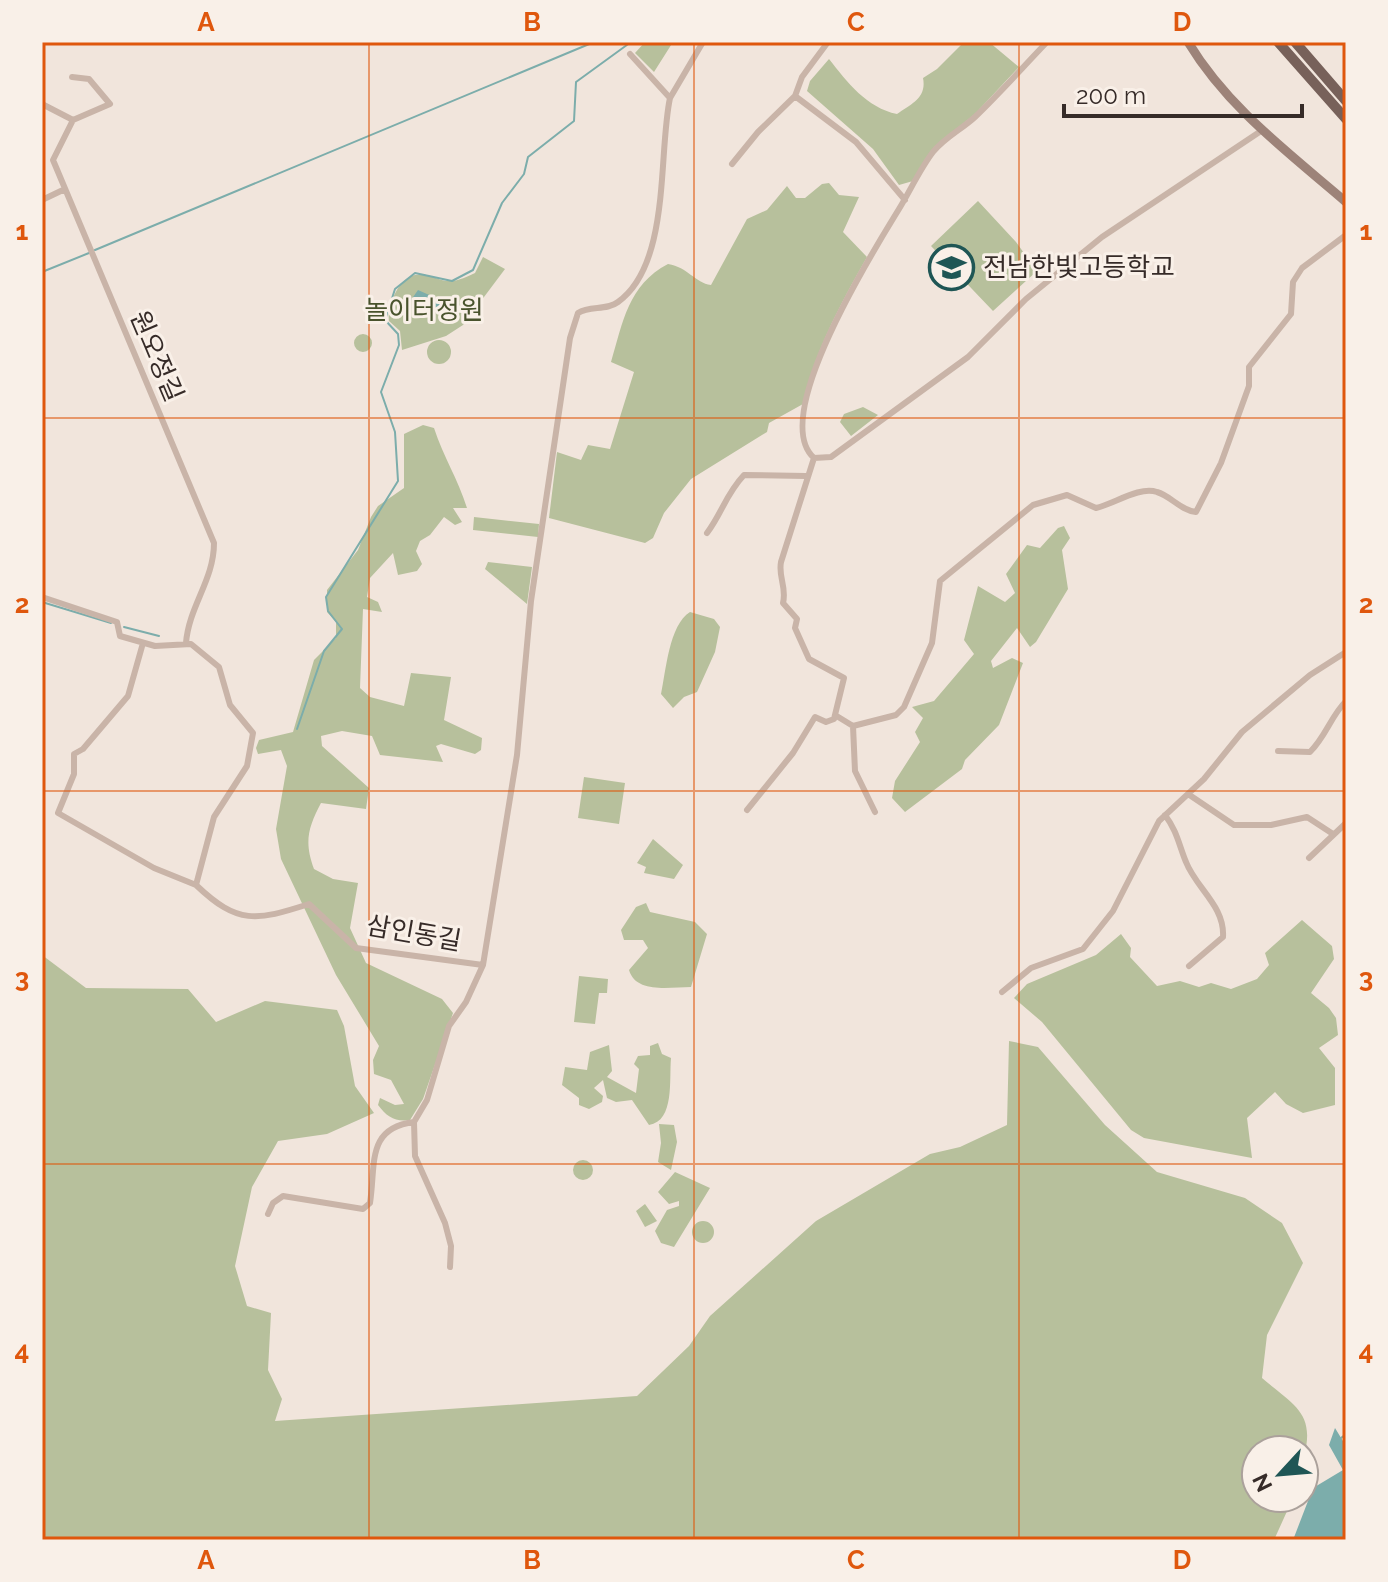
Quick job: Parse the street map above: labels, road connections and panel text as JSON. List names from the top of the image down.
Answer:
{
  "streets": {
    "street": ["원오정길", "삼인동길"]
  },
  "parks": ["놀이터정원"],
  "places": {
    "school or university": ["전남한빛고등학교"]
  },
  "scale_bar": "200 m",
  "north": "bottom left",
  "grid": {
    "columns": [
      "A",
      "B",
      "C",
      "D"
    ],
    "rows": [
      "1",
      "2",
      "3",
      "4"
    ]
  }
}
